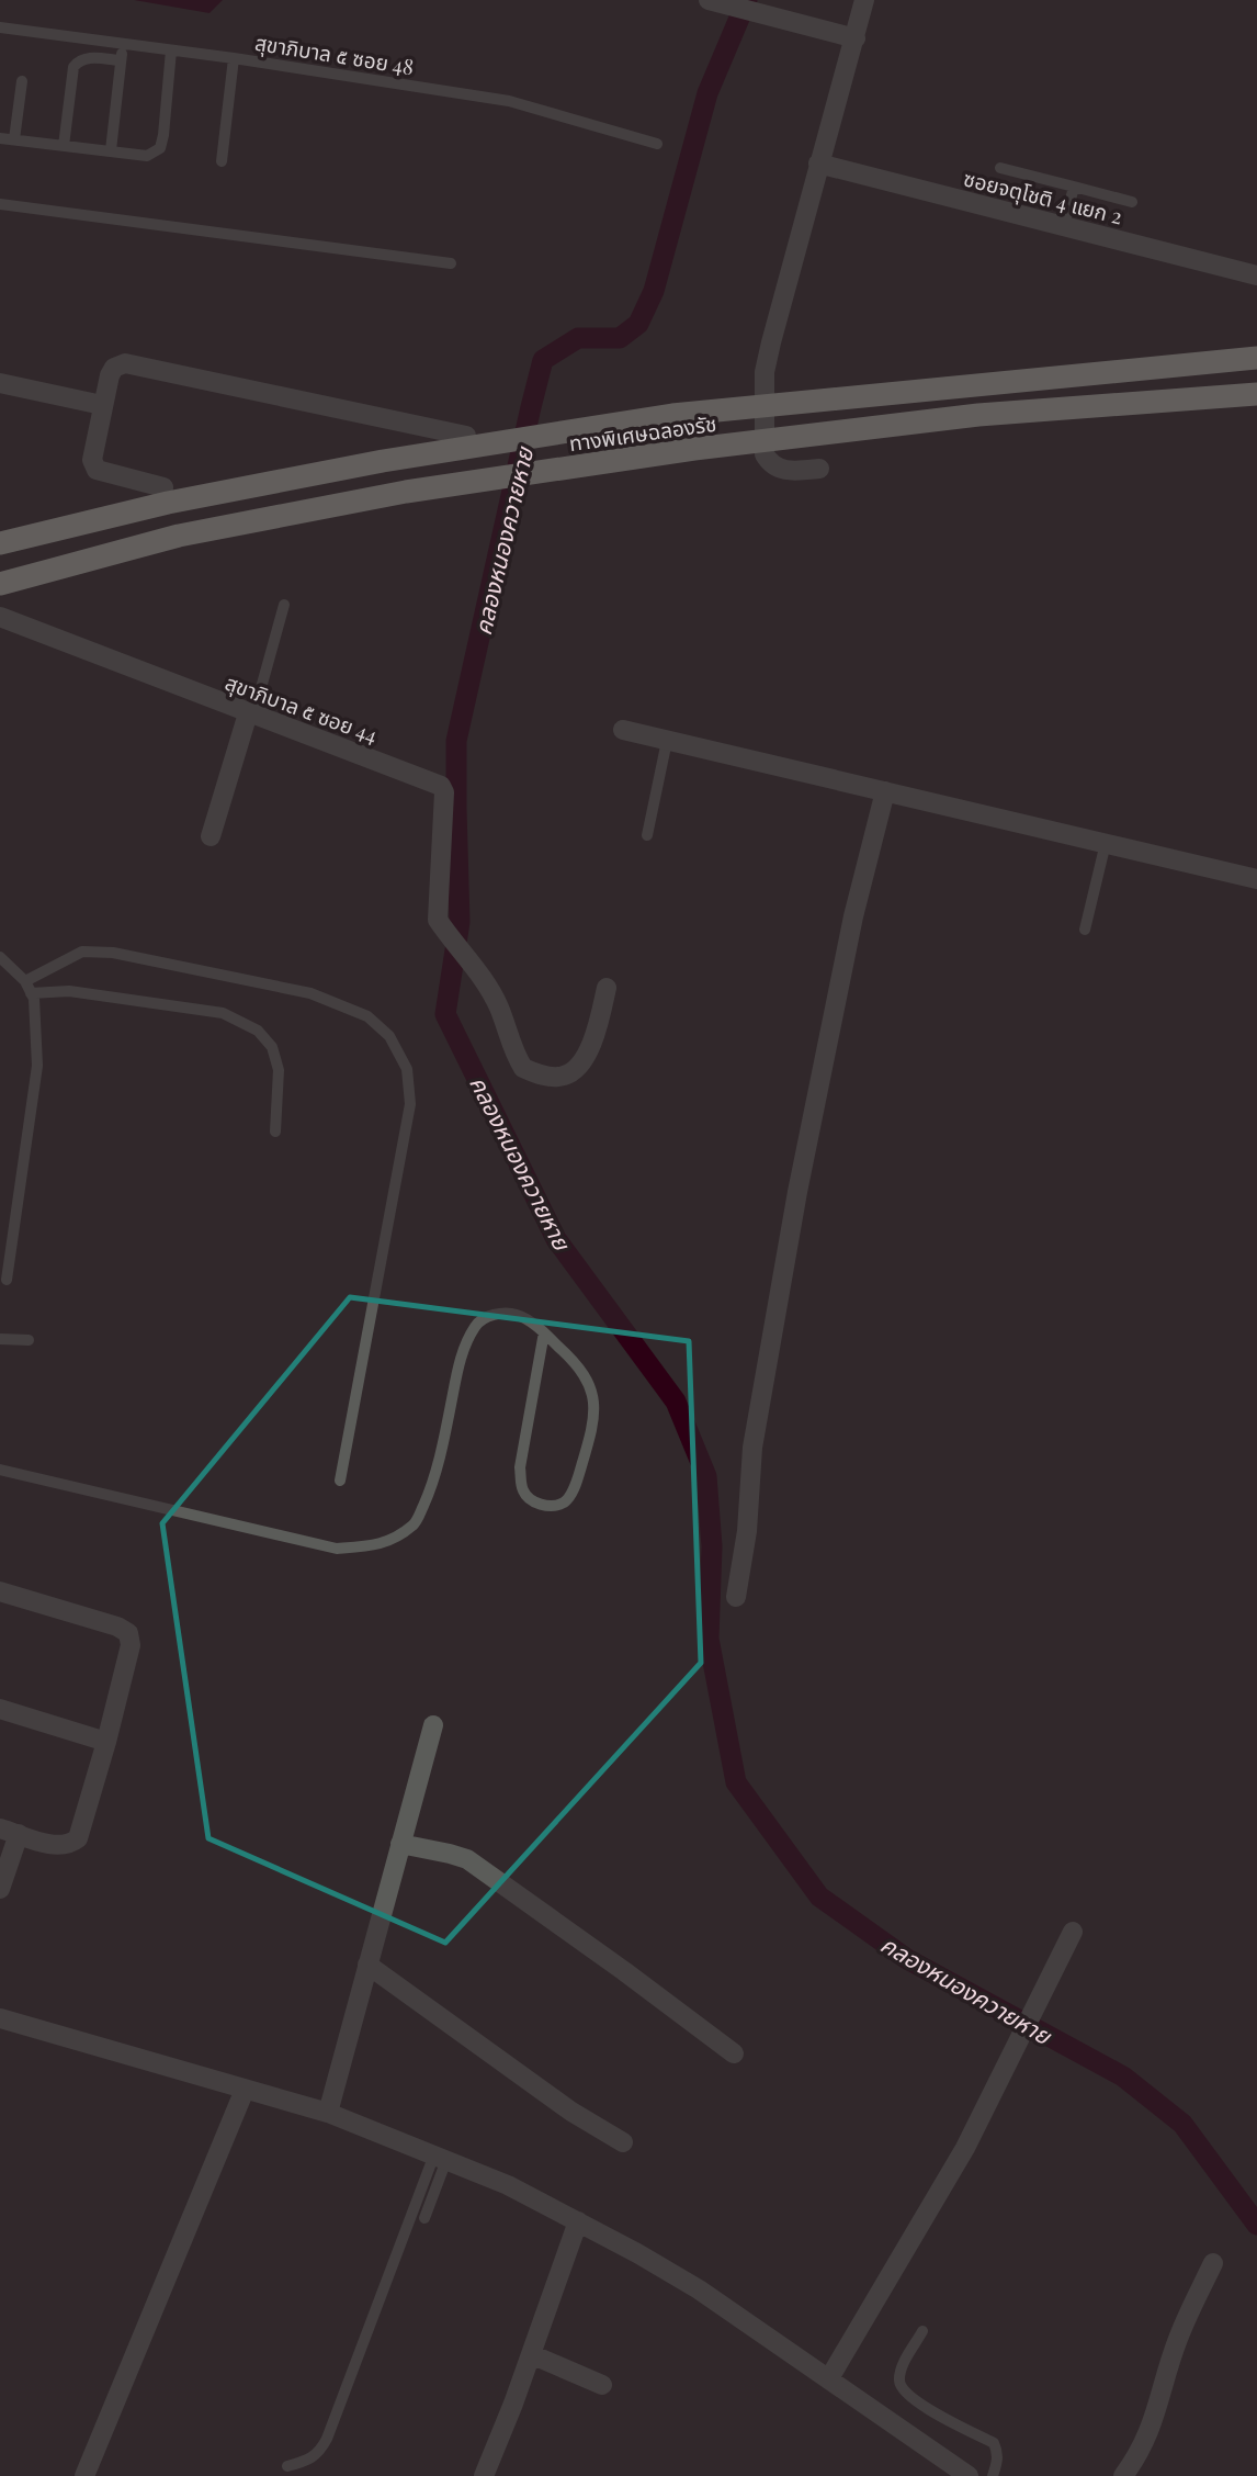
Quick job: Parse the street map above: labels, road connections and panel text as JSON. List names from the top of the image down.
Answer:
{
  "streets": {
    "highway": ["ทางพิเศษฉลองรัช"],
    "street": ["ซอยจตุโชติ 4 แยก 2", "สุขาภิบาล ๕ ซอย 44"],
    "lane": ["สุขาภิบาล ๕ ซอย 48"]
  },
  "water": ["คลองหนองควายหาย"]
}
